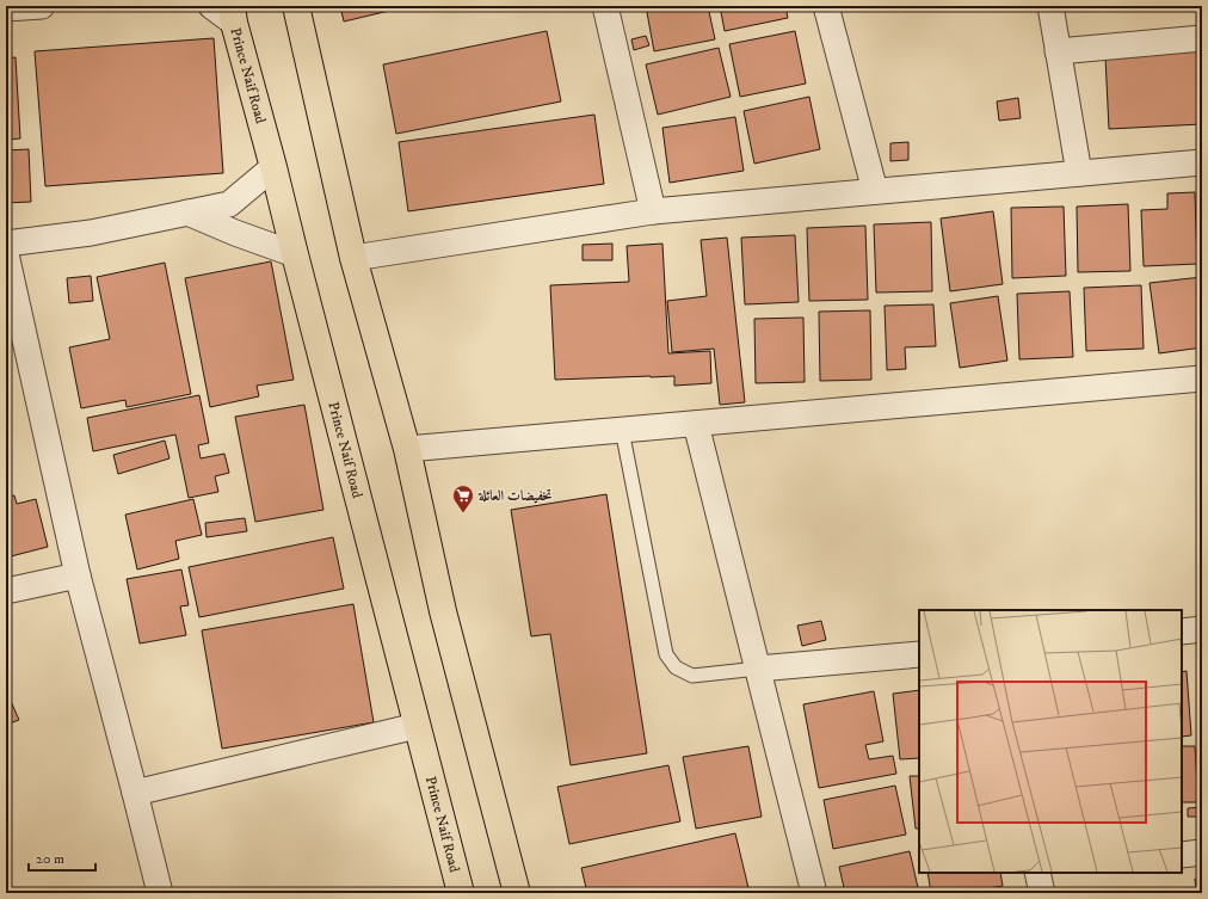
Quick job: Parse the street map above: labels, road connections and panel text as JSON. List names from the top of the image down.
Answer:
{
  "streets": {
    "main road": ["Prince Naif Road"]
  },
  "places": {
    "supermarket": ["تخفيضات العائلة"]
  },
  "scale_bar": "20 m"
}
